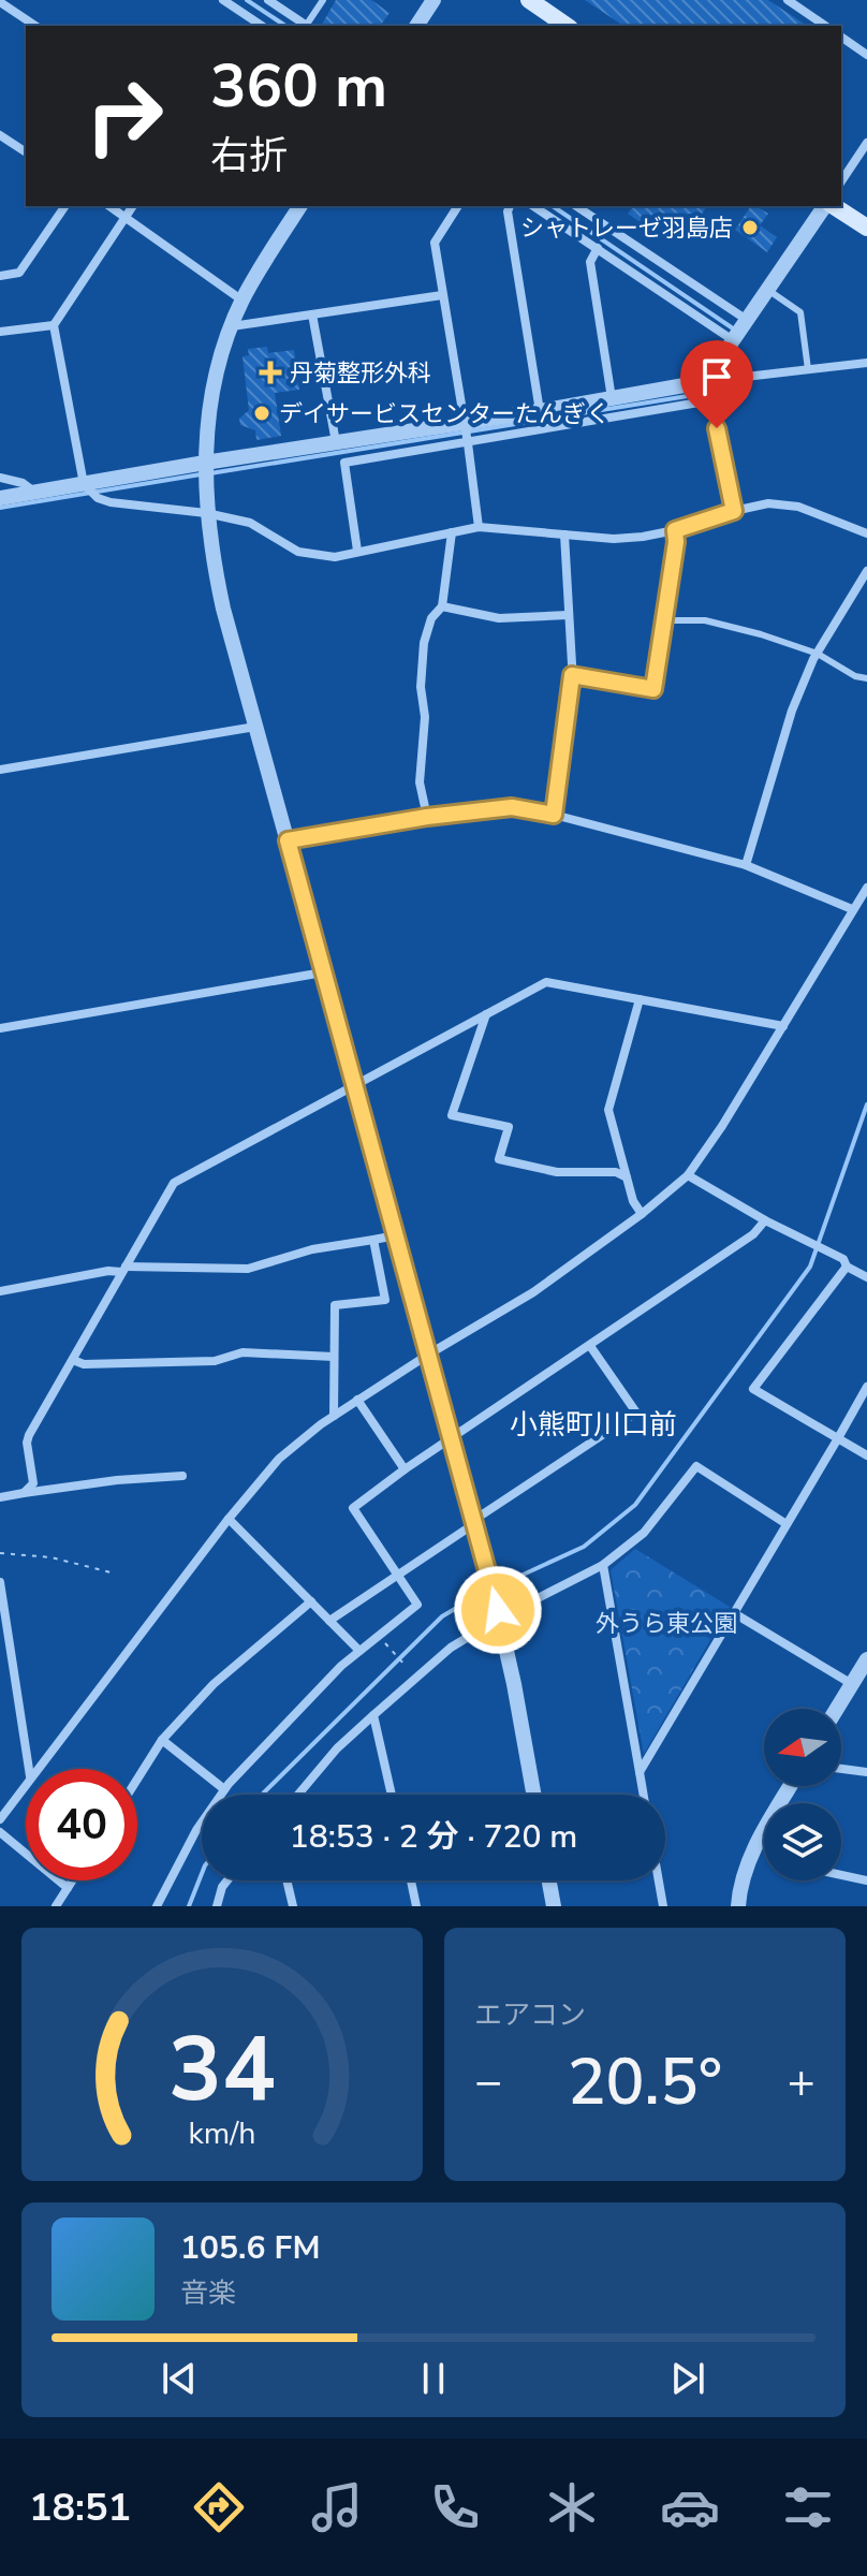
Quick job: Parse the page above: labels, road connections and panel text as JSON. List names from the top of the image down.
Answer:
{
  "districts": ["小熊町川口前"],
  "parks": ["外うら東公園"],
  "places": {
    "other": ["シャトレーゼ羽島店", "デイサービスセンターたんぎく"],
    "health": ["丹菊整形外科"]
  },
  "north": "left",
  "page": {
    "turn": ["360 m", "右折"],
    "limit": "40",
    "trip": "18:53 · 2 分 · 720 m",
    "tile": "エアコン",
    "heat": ["−", "20.5°", "+"],
    "song": ["105.6 FM", "音楽"],
    "tabs": "18:51",
    "gauge": ["34", "km/h"]
  }
}
